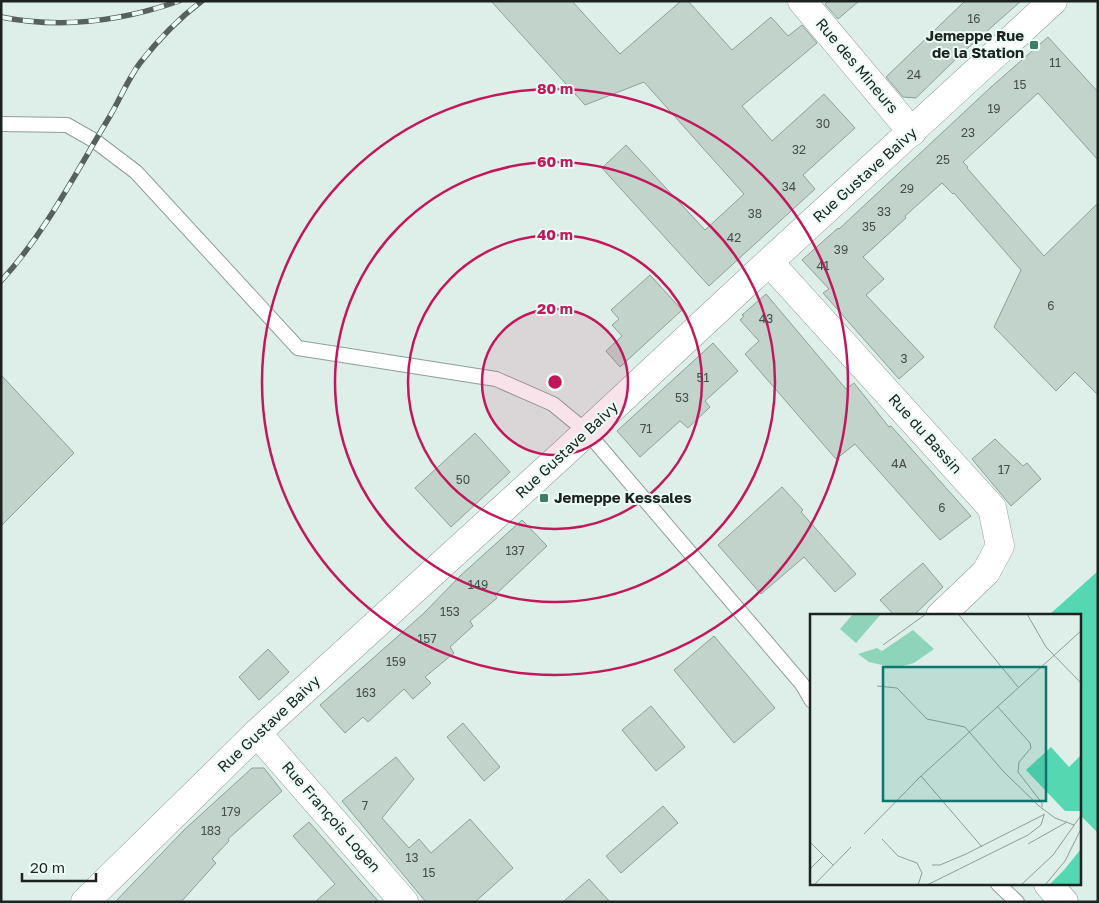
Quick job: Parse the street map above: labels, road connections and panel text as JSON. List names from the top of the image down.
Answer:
{
  "streets": {
    "street": [
      "Rue des Mineurs",
      "Rue Gustave Baivy",
      "Rue du Bassin",
      "Rue François Logen"
    ]
  },
  "crossings": [
    ["Rue des Mineurs", "Rue Gustave Baivy"],
    ["Rue Gustave Baivy", "Rue du Bassin"],
    ["Rue Gustave Baivy", "Rue François Logen"]
  ],
  "places": {
    "transit": ["Jemeppe Rue de la Station", "Jemeppe Kessales"]
  },
  "house_numbers": [
    "16",
    "11",
    "24",
    "15",
    "19",
    "30",
    "23",
    "32",
    "25",
    "34",
    "29",
    "33",
    "38",
    "35",
    "42",
    "39",
    "41",
    "6",
    "43",
    "3",
    "51",
    "53",
    "71",
    "4A",
    "17",
    "50",
    "6",
    "137",
    "149",
    "153",
    "157",
    "159",
    "163",
    "7",
    "179",
    "183",
    "13",
    "15"
  ],
  "scale_bar": "20 m",
  "rings": [
    "80 m",
    "60 m",
    "40 m",
    "20 m"
  ]
}
